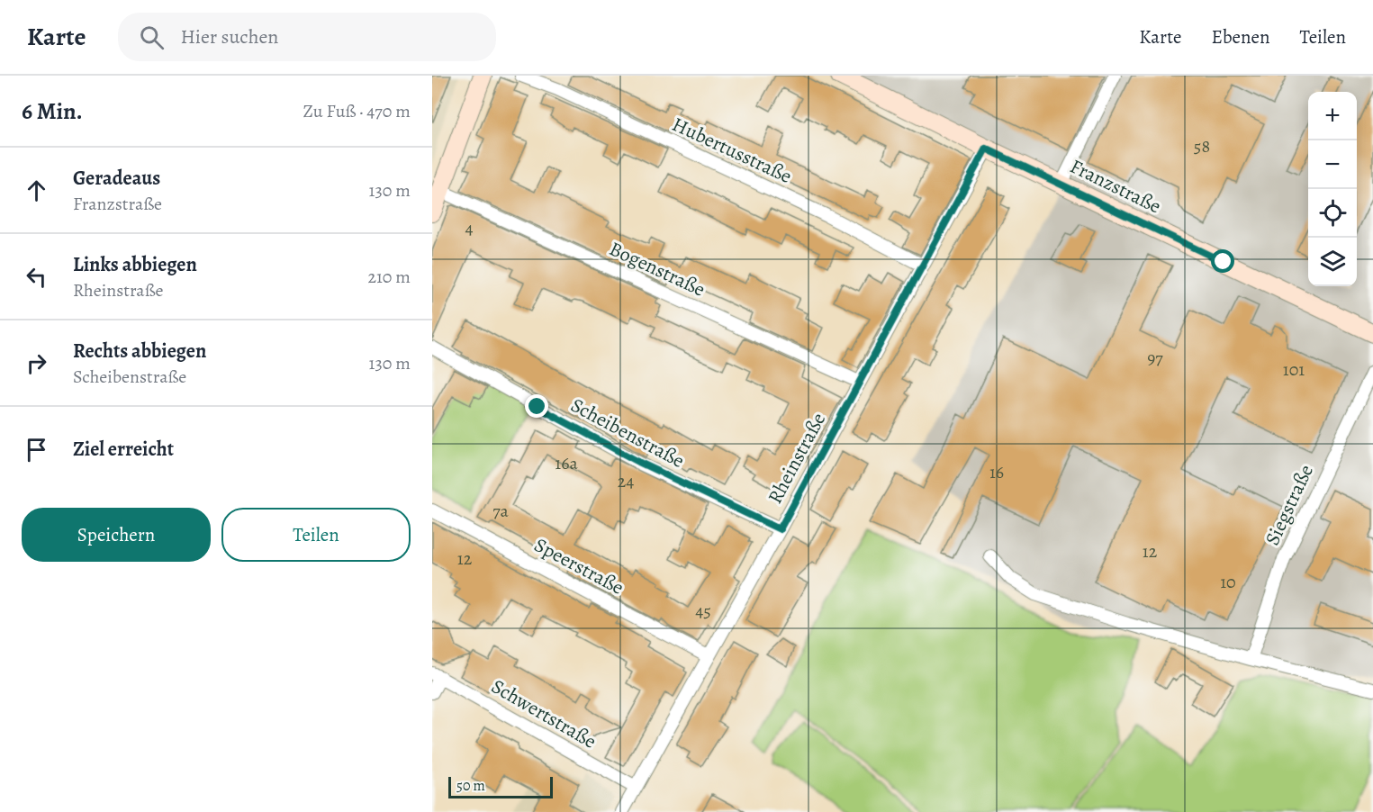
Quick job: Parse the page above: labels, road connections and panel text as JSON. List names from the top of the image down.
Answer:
{
  "streets": {
    "street": [
      "Hubertusstraße",
      "Franzstraße",
      "Bogenstraße",
      "Scheibenstraße",
      "Rheinstraße",
      "Siegstraße",
      "Speerstraße",
      "Schwertstraße"
    ]
  },
  "crossings": [
    ["Hubertusstraße", "Rheinstraße"],
    ["Franzstraße", "Rheinstraße"],
    ["Bogenstraße", "Rheinstraße"],
    ["Scheibenstraße", "Rheinstraße"],
    ["Rheinstraße", "Speerstraße"],
    ["Rheinstraße", "Schwertstraße"]
  ],
  "house_numbers": [
    "58",
    "4",
    "97",
    "101",
    "16a",
    "16",
    "24",
    "7a",
    "12",
    "12",
    "10",
    "45"
  ],
  "scale_bar": "50 m",
  "page": {
    "header": "Karte",
    "search": "Hier suchen",
    "nav": ["Karte", "Ebenen", "Teilen"],
    "heading": ["6 Min.", "Zu Fuß · 470 m"],
    "map_buttons": ["+", "−"],
    "list": [
      ["Geradeaus", "Franzstraße", "130 m"],
      ["Links abbiegen", "Rheinstraße", "210 m"],
      ["Rechts abbiegen", "Scheibenstraße", "130 m"],
      "Ziel erreicht"
    ],
    "buttons": ["Speichern", "Teilen"],
    "scale": "50 m"
  }
}
